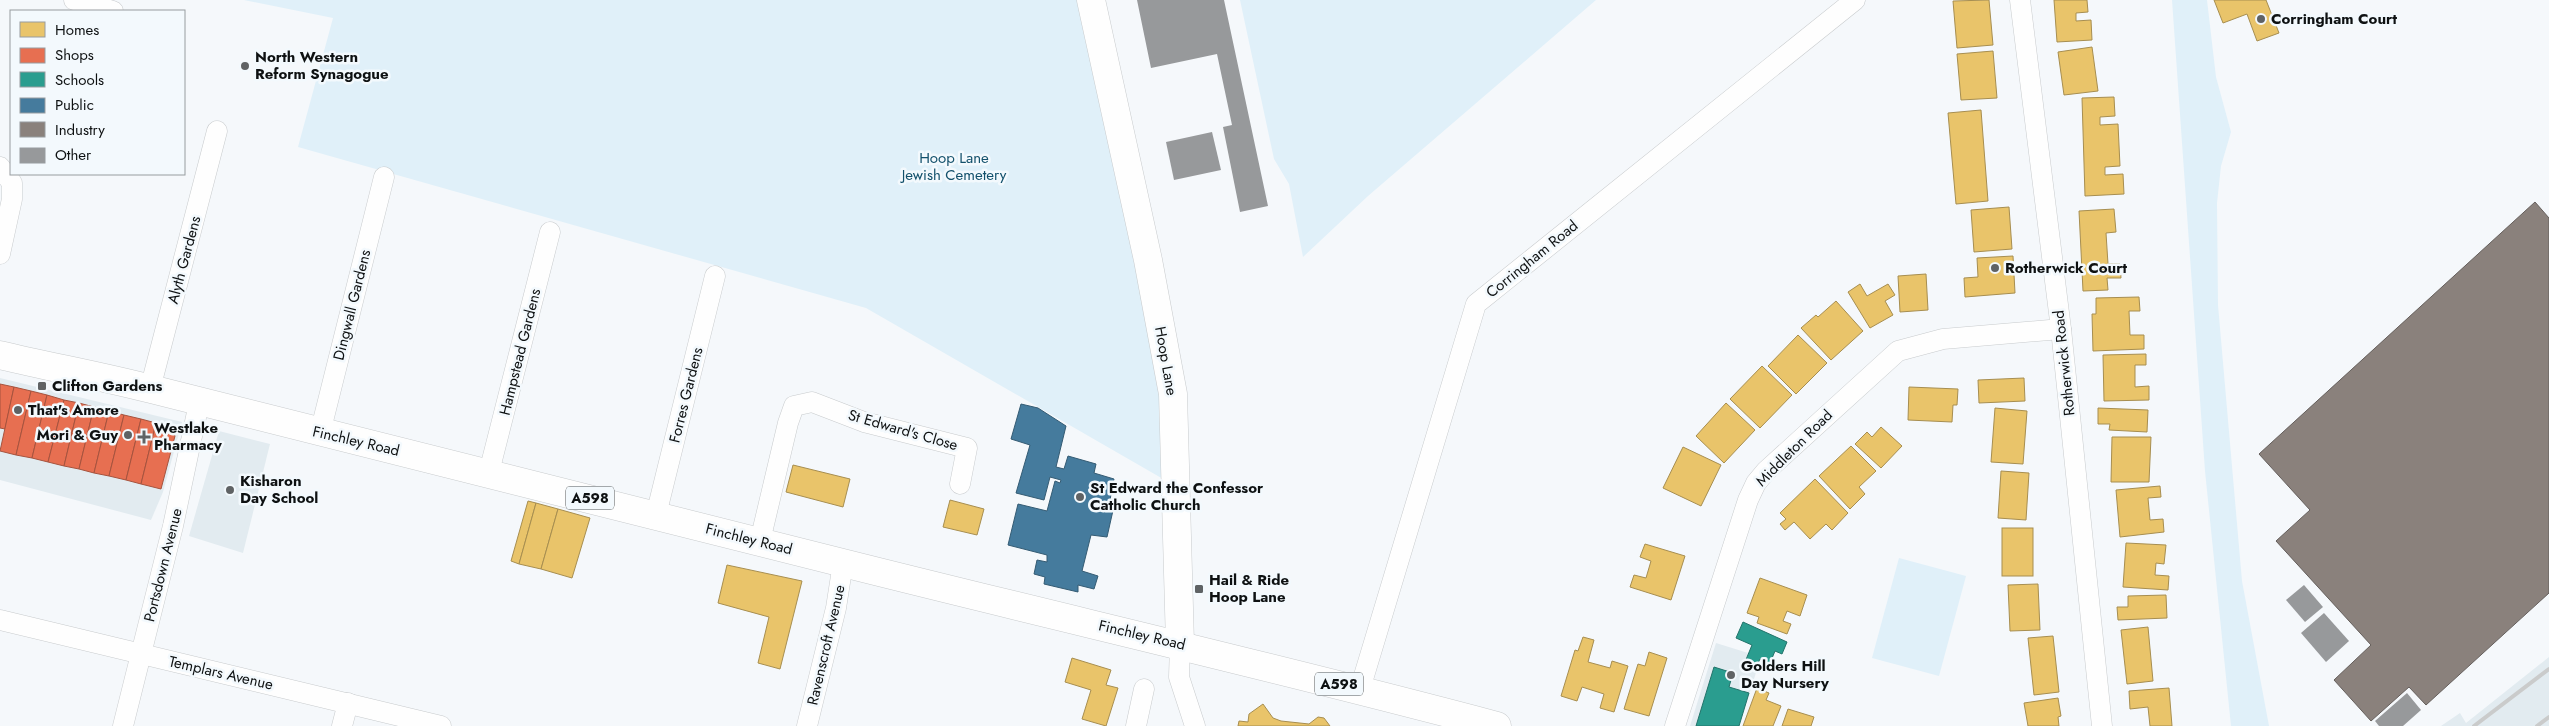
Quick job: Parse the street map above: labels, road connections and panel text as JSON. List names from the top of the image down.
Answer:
{
  "streets": {
    "main road": ["Hoop Lane", "Finchley Road", "A598"],
    "street": [
      "Corringham Road",
      "Alyth Gardens",
      "Dingwall Gardens",
      "Hampstead Gardens",
      "Rotherwick Road",
      "Forres Gardens",
      "St Edward's Close",
      "Middleton Road",
      "Portsdown Avenue",
      "Ravenscroft Avenue",
      "Templars Avenue"
    ]
  },
  "crossings": [
    ["Corringham Road", "Finchley Road"],
    ["Alyth Gardens", "Finchley Road"],
    ["Dingwall Gardens", "Finchley Road"],
    ["Hampstead Gardens", "Finchley Road"],
    ["Hoop Lane", "Finchley Road"],
    ["Rotherwick Road", "Middleton Road"],
    ["Forres Gardens", "Finchley Road"],
    ["St Edward's Close", "Finchley Road"],
    ["Finchley Road", "Portsdown Avenue"],
    ["Finchley Road", "Ravenscroft Avenue"],
    ["Portsdown Avenue", "Templars Avenue"]
  ],
  "parks": ["Hoop Lane Jewish Cemetery"],
  "places": {
    "other": [
      "Corringham Court",
      "North Western Reform Synagogue",
      "Rotherwick Court",
      "That's Amore",
      "Mori & Guy",
      "Kisharon Day School",
      "St Edward the Confessor Catholic Church",
      "Golders Hill Day Nursery"
    ],
    "transit": ["Clifton Gardens", "Hail & Ride Hoop Lane"],
    "health": ["Westlake Pharmacy"]
  },
  "legend": [
    "Homes",
    "Shops",
    "Schools",
    "Public",
    "Industry",
    "Other"
  ]
}
